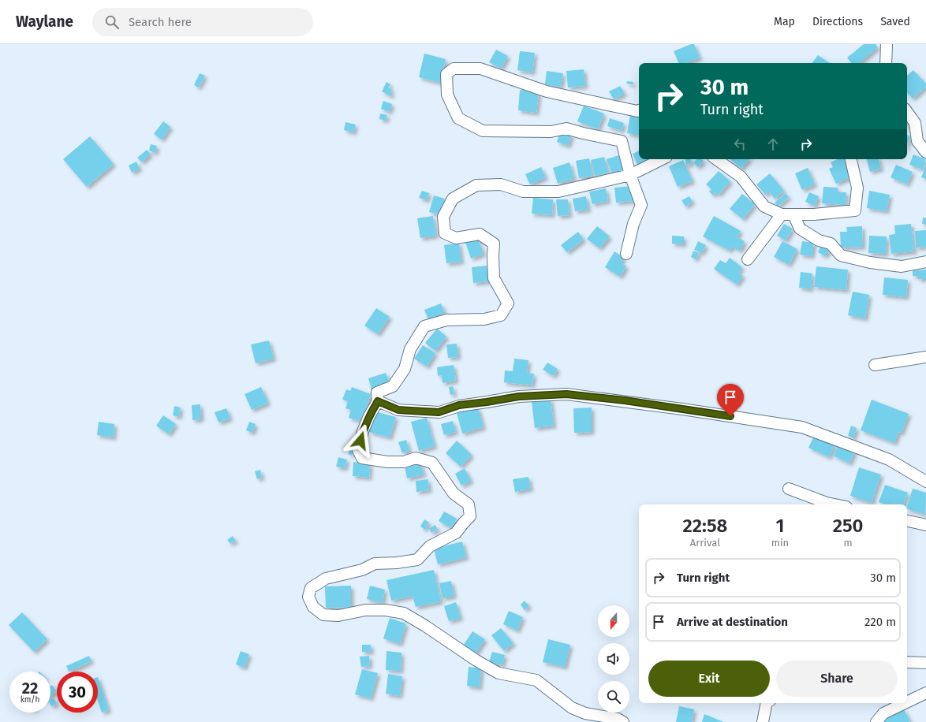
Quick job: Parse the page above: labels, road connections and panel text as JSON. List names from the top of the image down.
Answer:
{
  "north": "bottom",
  "page": {
    "header": "Waylane",
    "search": "Search here",
    "nav": ["Map", "Directions", "Saved"],
    "turn": ["30 m", "Turn right"],
    "eta": [
      "22:58",
      "Arrival",
      "1",
      "min",
      "250",
      "m"
    ],
    "list": [
      {
        "name": "Turn right",
        "value": "30 m"
      },
      {
        "name": "Arrive at destination",
        "value": "220 m"
      }
    ],
    "buttons": ["Exit", "Share"],
    "speed": "22 km/h",
    "limit": "30"
  }
}
